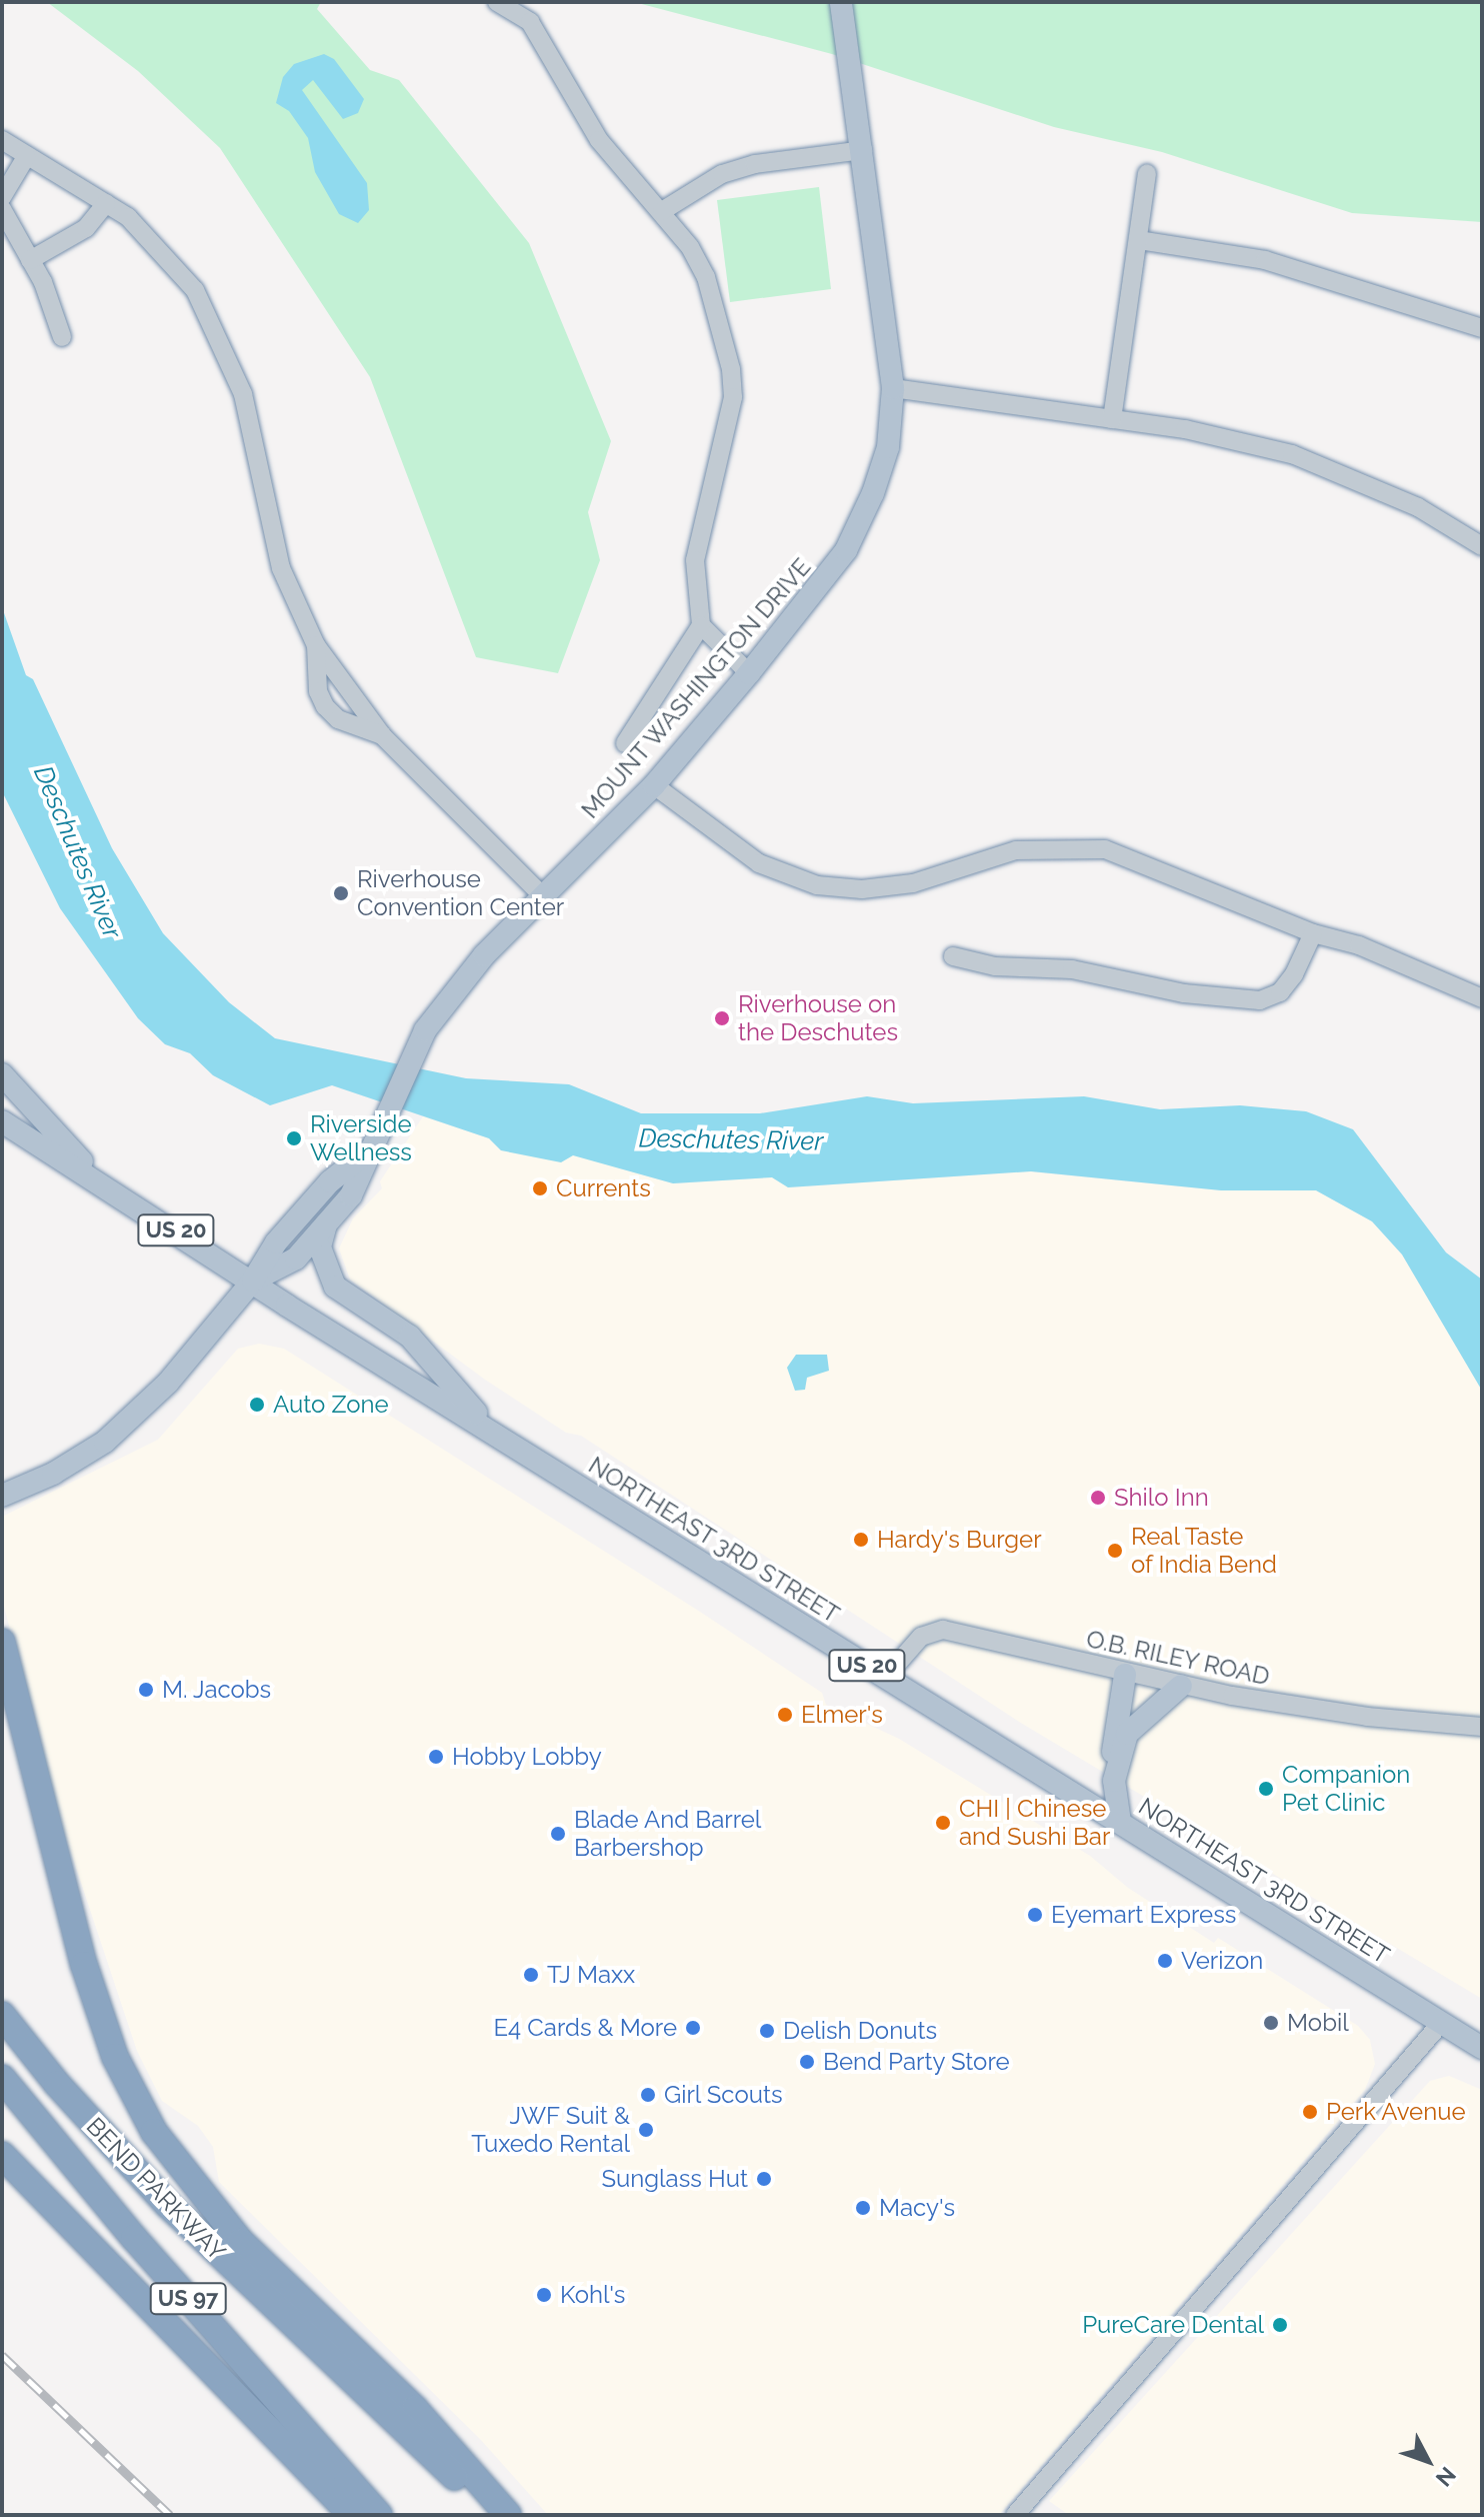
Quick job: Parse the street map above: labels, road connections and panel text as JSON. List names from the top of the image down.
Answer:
{
  "streets": {
    "highway": ["BEND PARKWAY", "US 97"],
    "main road": ["MOUNT WASHINGTON DRIVE", "US 20", "NORTHEAST 3RD STREET"],
    "street": ["O.B. RILEY ROAD"]
  },
  "crossings": [
    ["MOUNT WASHINGTON DRIVE", "NORTHEAST 3RD STREET"],
    ["NORTHEAST 3RD STREET", "O.B. RILEY ROAD"]
  ],
  "water": ["Deschutes River"],
  "places": [
    "Riverhouse Convention Center",
    "Riverhouse on the Deschutes",
    "Riverside Wellness",
    "Currents",
    "Auto Zone",
    "Shilo Inn",
    "Hardy's Burger",
    "Real Taste of India Bend",
    "M. Jacobs",
    "Elmer's",
    "Hobby Lobby",
    "Companion Pet Clinic",
    "CHI | Chinese and Sushi Bar",
    "Blade And Barrel Barbershop",
    "Eyemart Express",
    "Verizon",
    "TJ Maxx",
    "Mobil",
    "E4 Cards & More",
    "Delish Donuts",
    "Bend Party Store",
    "Girl Scouts",
    "Perk Avenue",
    "JWF Suit & Tuxedo Rental",
    "Sunglass Hut",
    "Macy's",
    "Kohl's",
    "PureCare Dental"
  ],
  "north": "bottom right"
}
